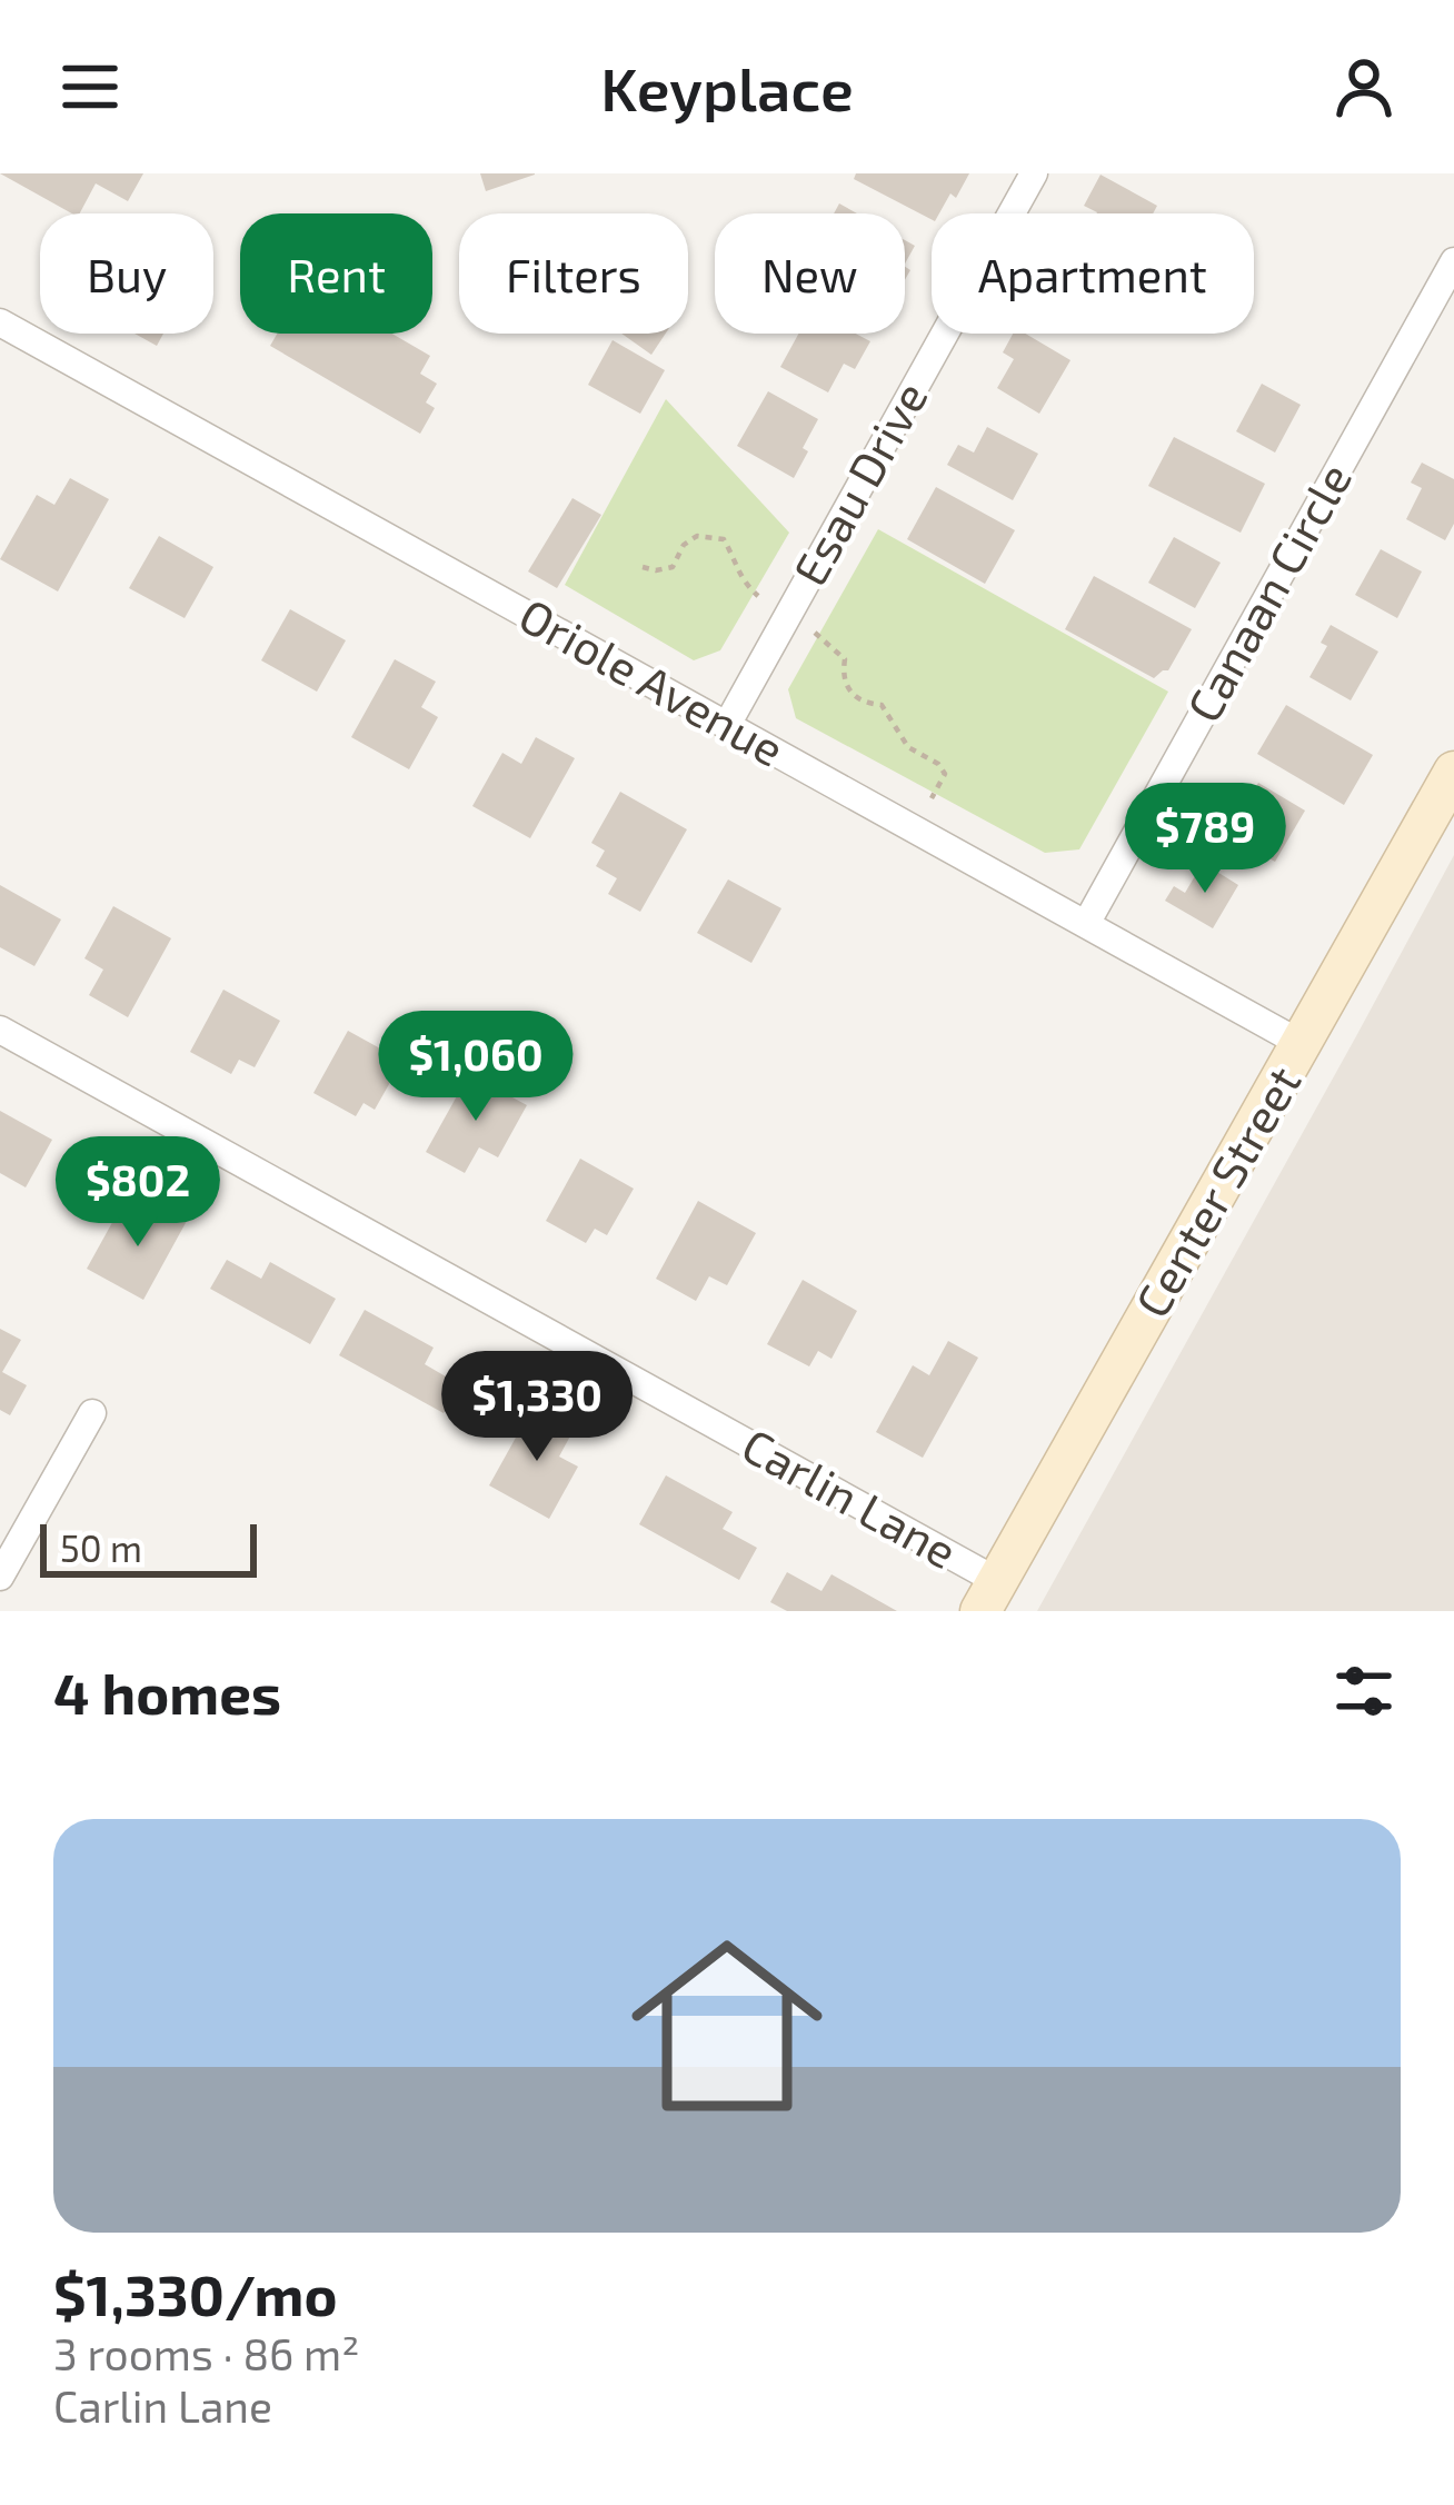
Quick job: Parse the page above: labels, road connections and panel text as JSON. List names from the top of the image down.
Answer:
{
  "streets": {
    "street": [
      "Esau Drive",
      "Canaan Circle",
      "Oriole Avenue",
      "Center Street",
      "Carlin Lane"
    ]
  },
  "crossings": [
    ["Esau Drive", "Oriole Avenue"],
    ["Canaan Circle", "Oriole Avenue"],
    ["Oriole Avenue", "Center Street"],
    ["Center Street", "Carlin Lane"]
  ],
  "scale_bar": "50 m",
  "page": {
    "header": "Keyplace",
    "chip": [
      "Buy",
      "Rent",
      "Filters",
      "New",
      "Apartment"
    ],
    "price": [
      "$789",
      "$1,060",
      "$802",
      "$1,330"
    ],
    "scale": "50 m",
    "heading": "4 homes",
    "list": [
      {
        "name": "$1,330/mo",
        "note": "3 rooms · 86 m² · Carlin Lane"
      }
    ]
  }
}
